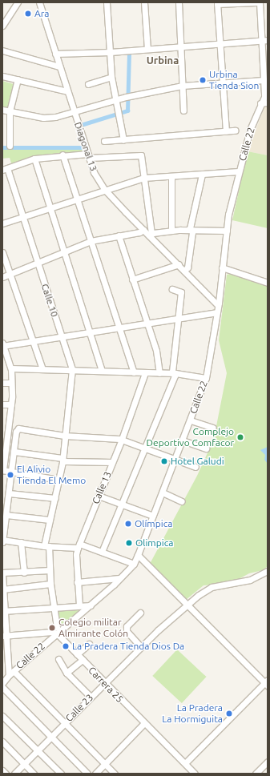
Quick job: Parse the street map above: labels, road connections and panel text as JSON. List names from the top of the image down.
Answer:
{
  "streets": {
    "street": [
      "Calle 22",
      "Diagonal 13",
      "Calle 10",
      "Calle 13",
      "Carrera 25",
      "Calle 23"
    ]
  },
  "crossings": [
    ["Calle 22", "Diagonal 13"],
    ["Calle 22", "Carrera 25"],
    ["Carrera 25", "Calle 23"]
  ],
  "districts": ["Urbina"],
  "places": [
    "Ara",
    "Urbina Tienda Sion",
    "Complejo Deportivo Comfacor",
    "Hotel Galudi",
    "El Alivio Tienda El Memo",
    "Olímpica",
    "Olimpica",
    "Colegio militar Almirante Colón",
    "La Pradera Tienda Dios Da",
    "La Pradera La Hormiguita"
  ]
}
